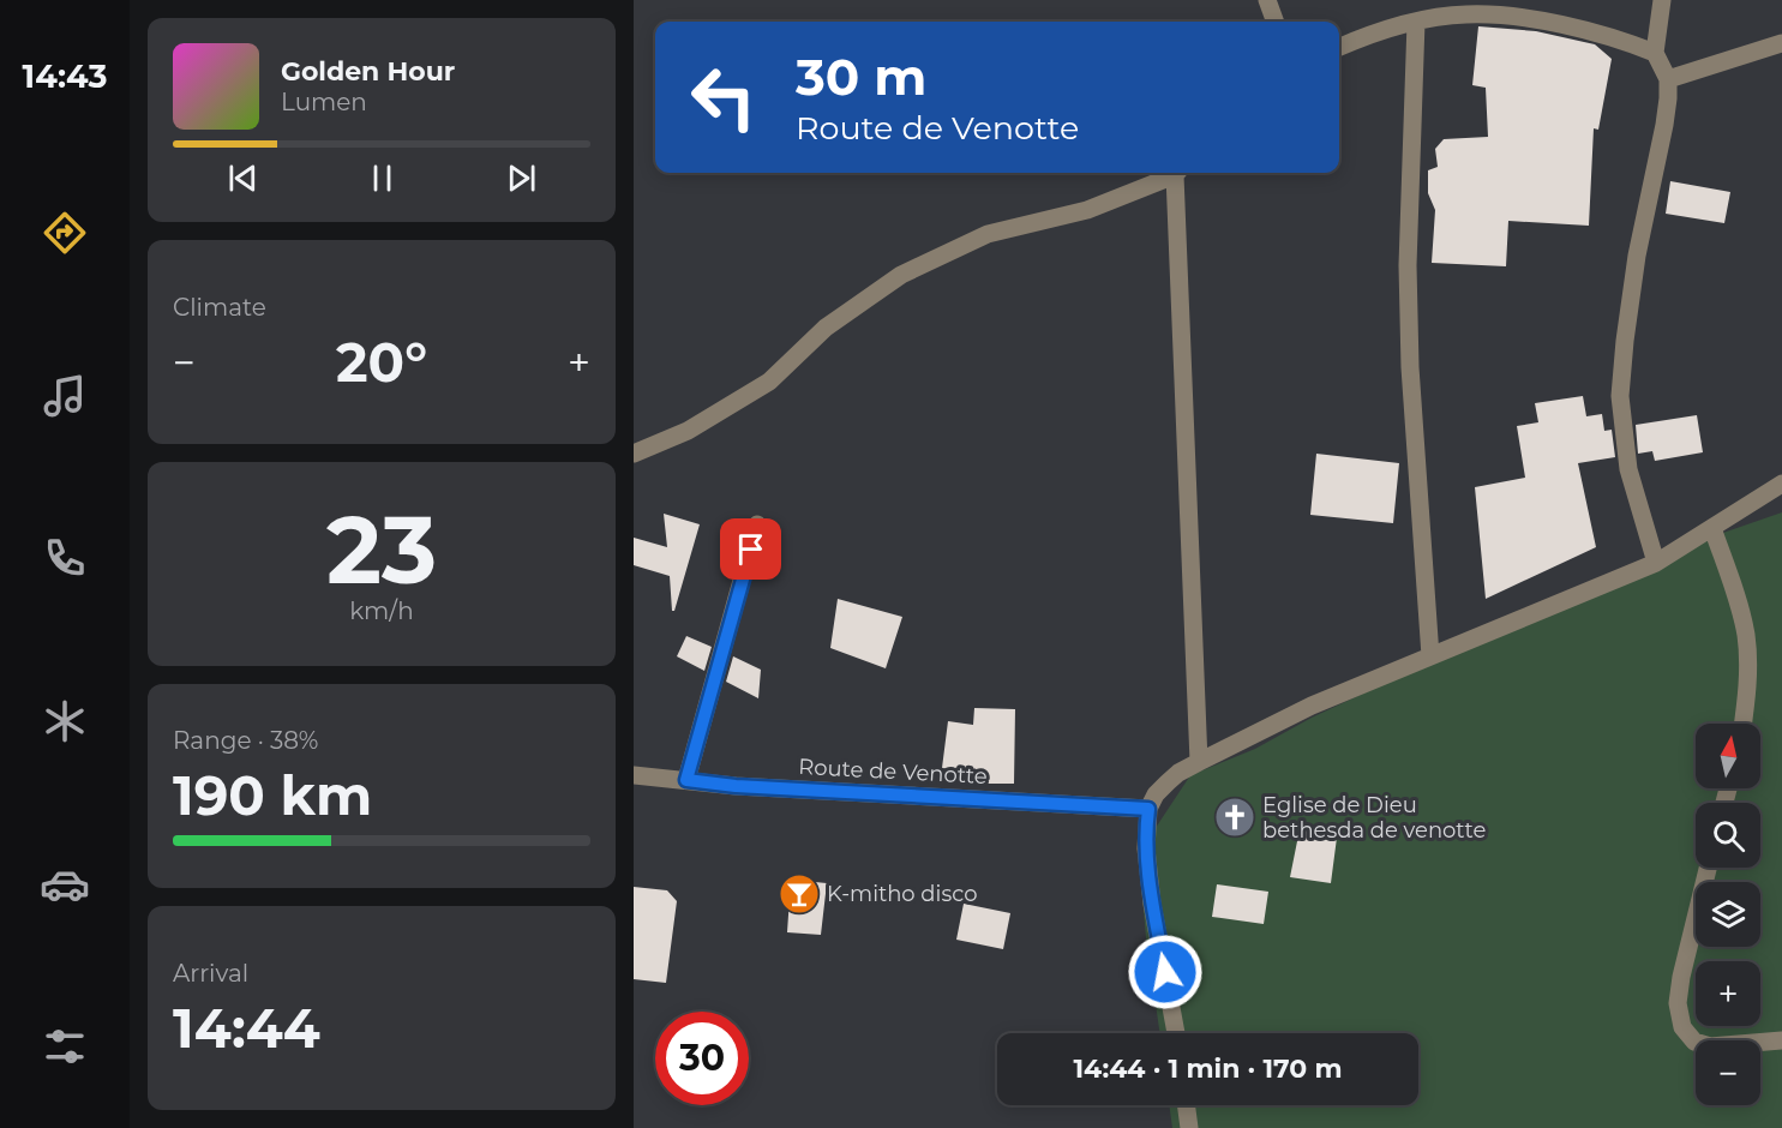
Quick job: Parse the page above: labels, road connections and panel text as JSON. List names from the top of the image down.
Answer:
{
  "streets": {
    "street": ["Route de Venotte"]
  },
  "places": {
    "church": ["Eglise de Dieu bethesda de venotte"],
    "bar": ["K-mitho disco"]
  },
  "north": "top",
  "page": {
    "tabs": "14:43",
    "turn": ["30 m", "Route de Venotte"],
    "song": ["Golden Hour", "Lumen"],
    "tile": [
      "Climate",
      ["23", "km/h"],
      ["Range · 38%", "190 km"],
      ["Arrival", "14:44"]
    ],
    "heat": ["−", "20°", "+"],
    "map_buttons": ["+", "−"],
    "limit": "30",
    "trip": "14:44 · 1 min · 170 m"
  }
}
